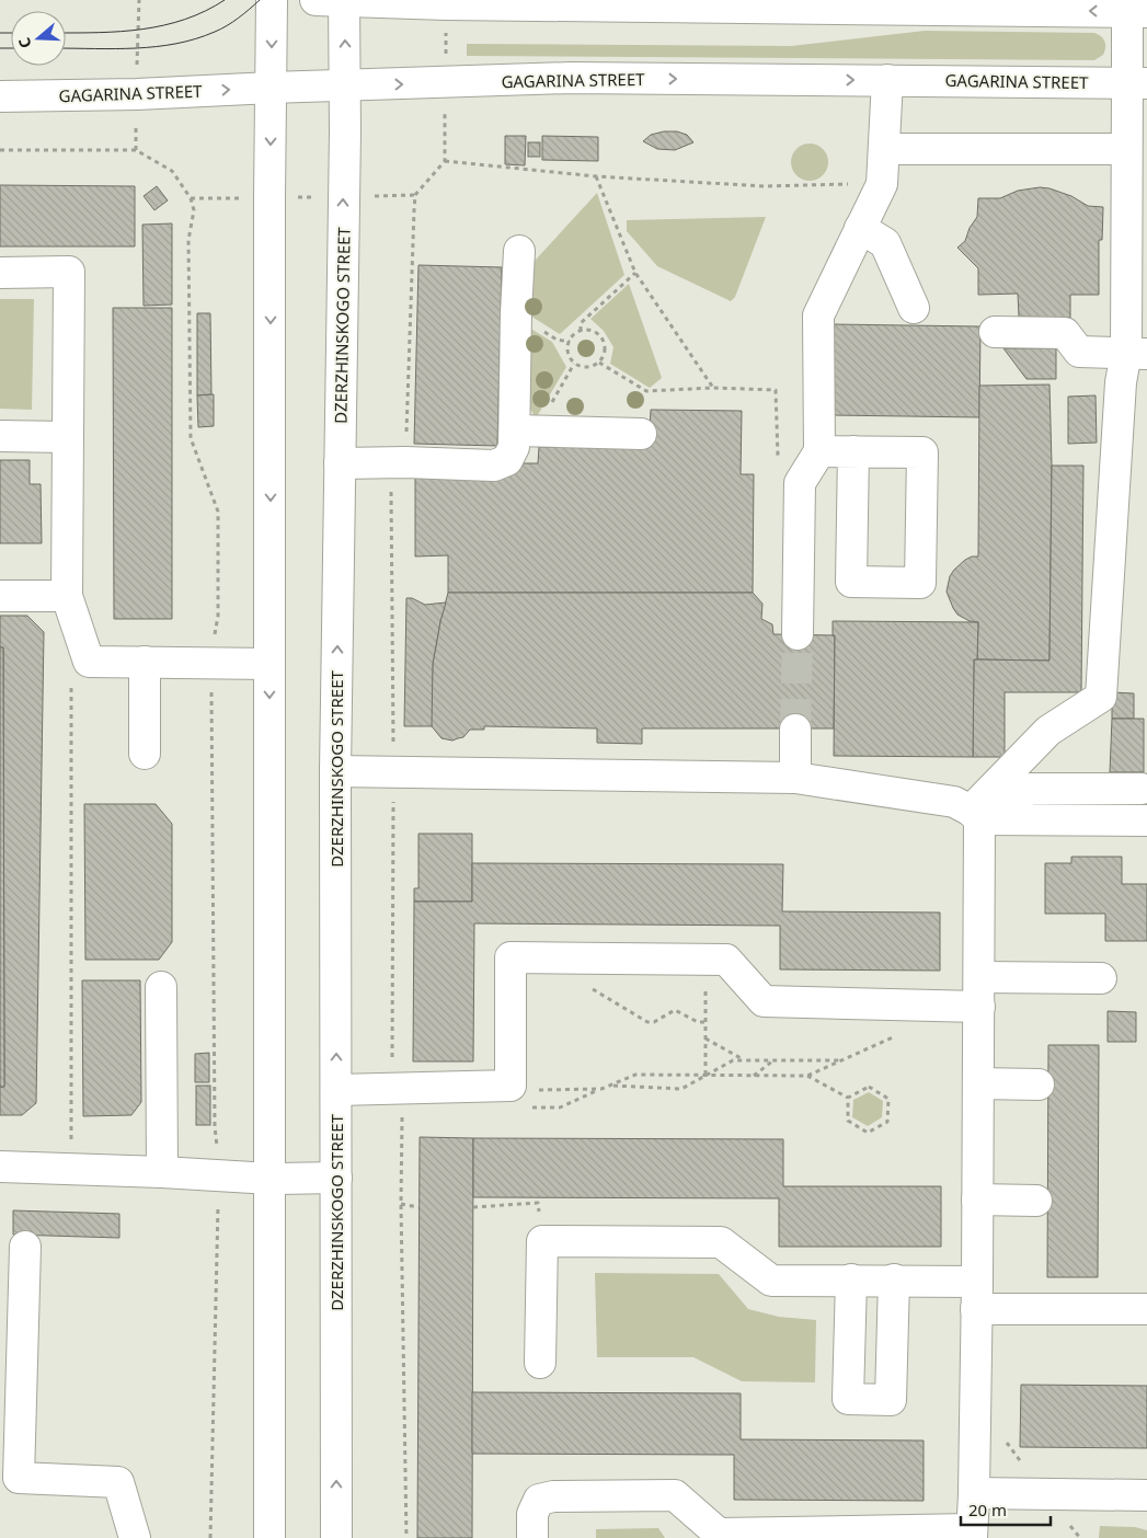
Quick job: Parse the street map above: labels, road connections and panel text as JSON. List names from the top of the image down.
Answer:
{
  "streets": {
    "main road": ["GAGARINA STREET", "DZERZHINSKOGO STREET"]
  },
  "crossings": [
    ["GAGARINA STREET", "DZERZHINSKOGO STREET"]
  ],
  "scale_bar": "20 m",
  "north": "left"
}
